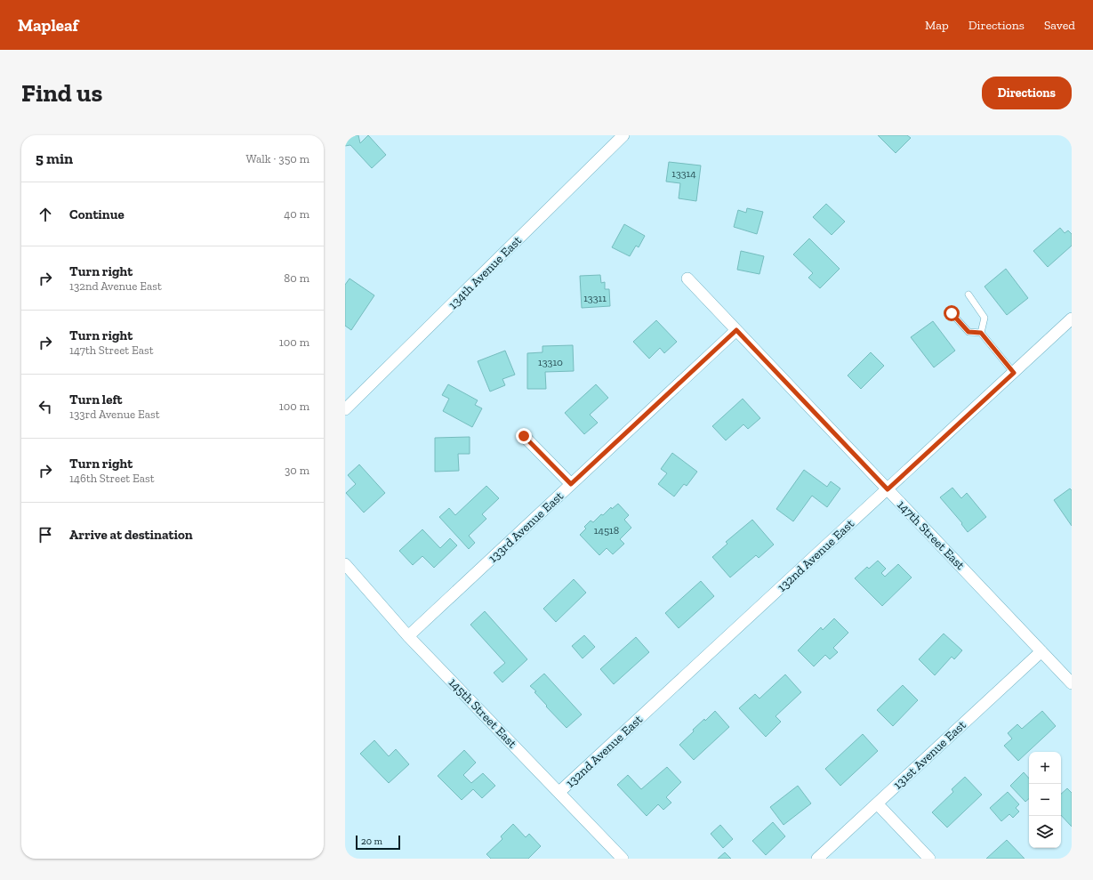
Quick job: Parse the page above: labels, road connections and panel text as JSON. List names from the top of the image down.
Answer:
{
  "streets": {
    "street": [
      "134th Avenue East",
      "133rd Avenue East",
      "147th Street East",
      "132nd Avenue East",
      "145th Street East",
      "131st Avenue East"
    ]
  },
  "crossings": [
    ["133rd Avenue East", "147th Street East"],
    ["133rd Avenue East", "145th Street East"],
    ["147th Street East", "132nd Avenue East"],
    ["147th Street East", "131st Avenue East"],
    ["132nd Avenue East", "145th Street East"]
  ],
  "house_numbers": [
    "13314",
    "13311",
    "13310",
    "14518"
  ],
  "scale_bar": "20 m",
  "page": {
    "header": "Mapleaf",
    "nav": ["Map", "Directions", "Saved"],
    "buttons": "Directions",
    "title": "Find us",
    "heading": ["5 min", "Walk · 350 m"],
    "list": [
      ["Continue", "40 m"],
      ["Turn right", "132nd Avenue East", "80 m"],
      ["Turn right", "147th Street East", "100 m"],
      ["Turn left", "133rd Avenue East", "100 m"],
      ["Turn right", "146th Street East", "30 m"],
      "Arrive at destination"
    ],
    "map_buttons": ["+", "−"],
    "scale": "20 m"
  }
}
